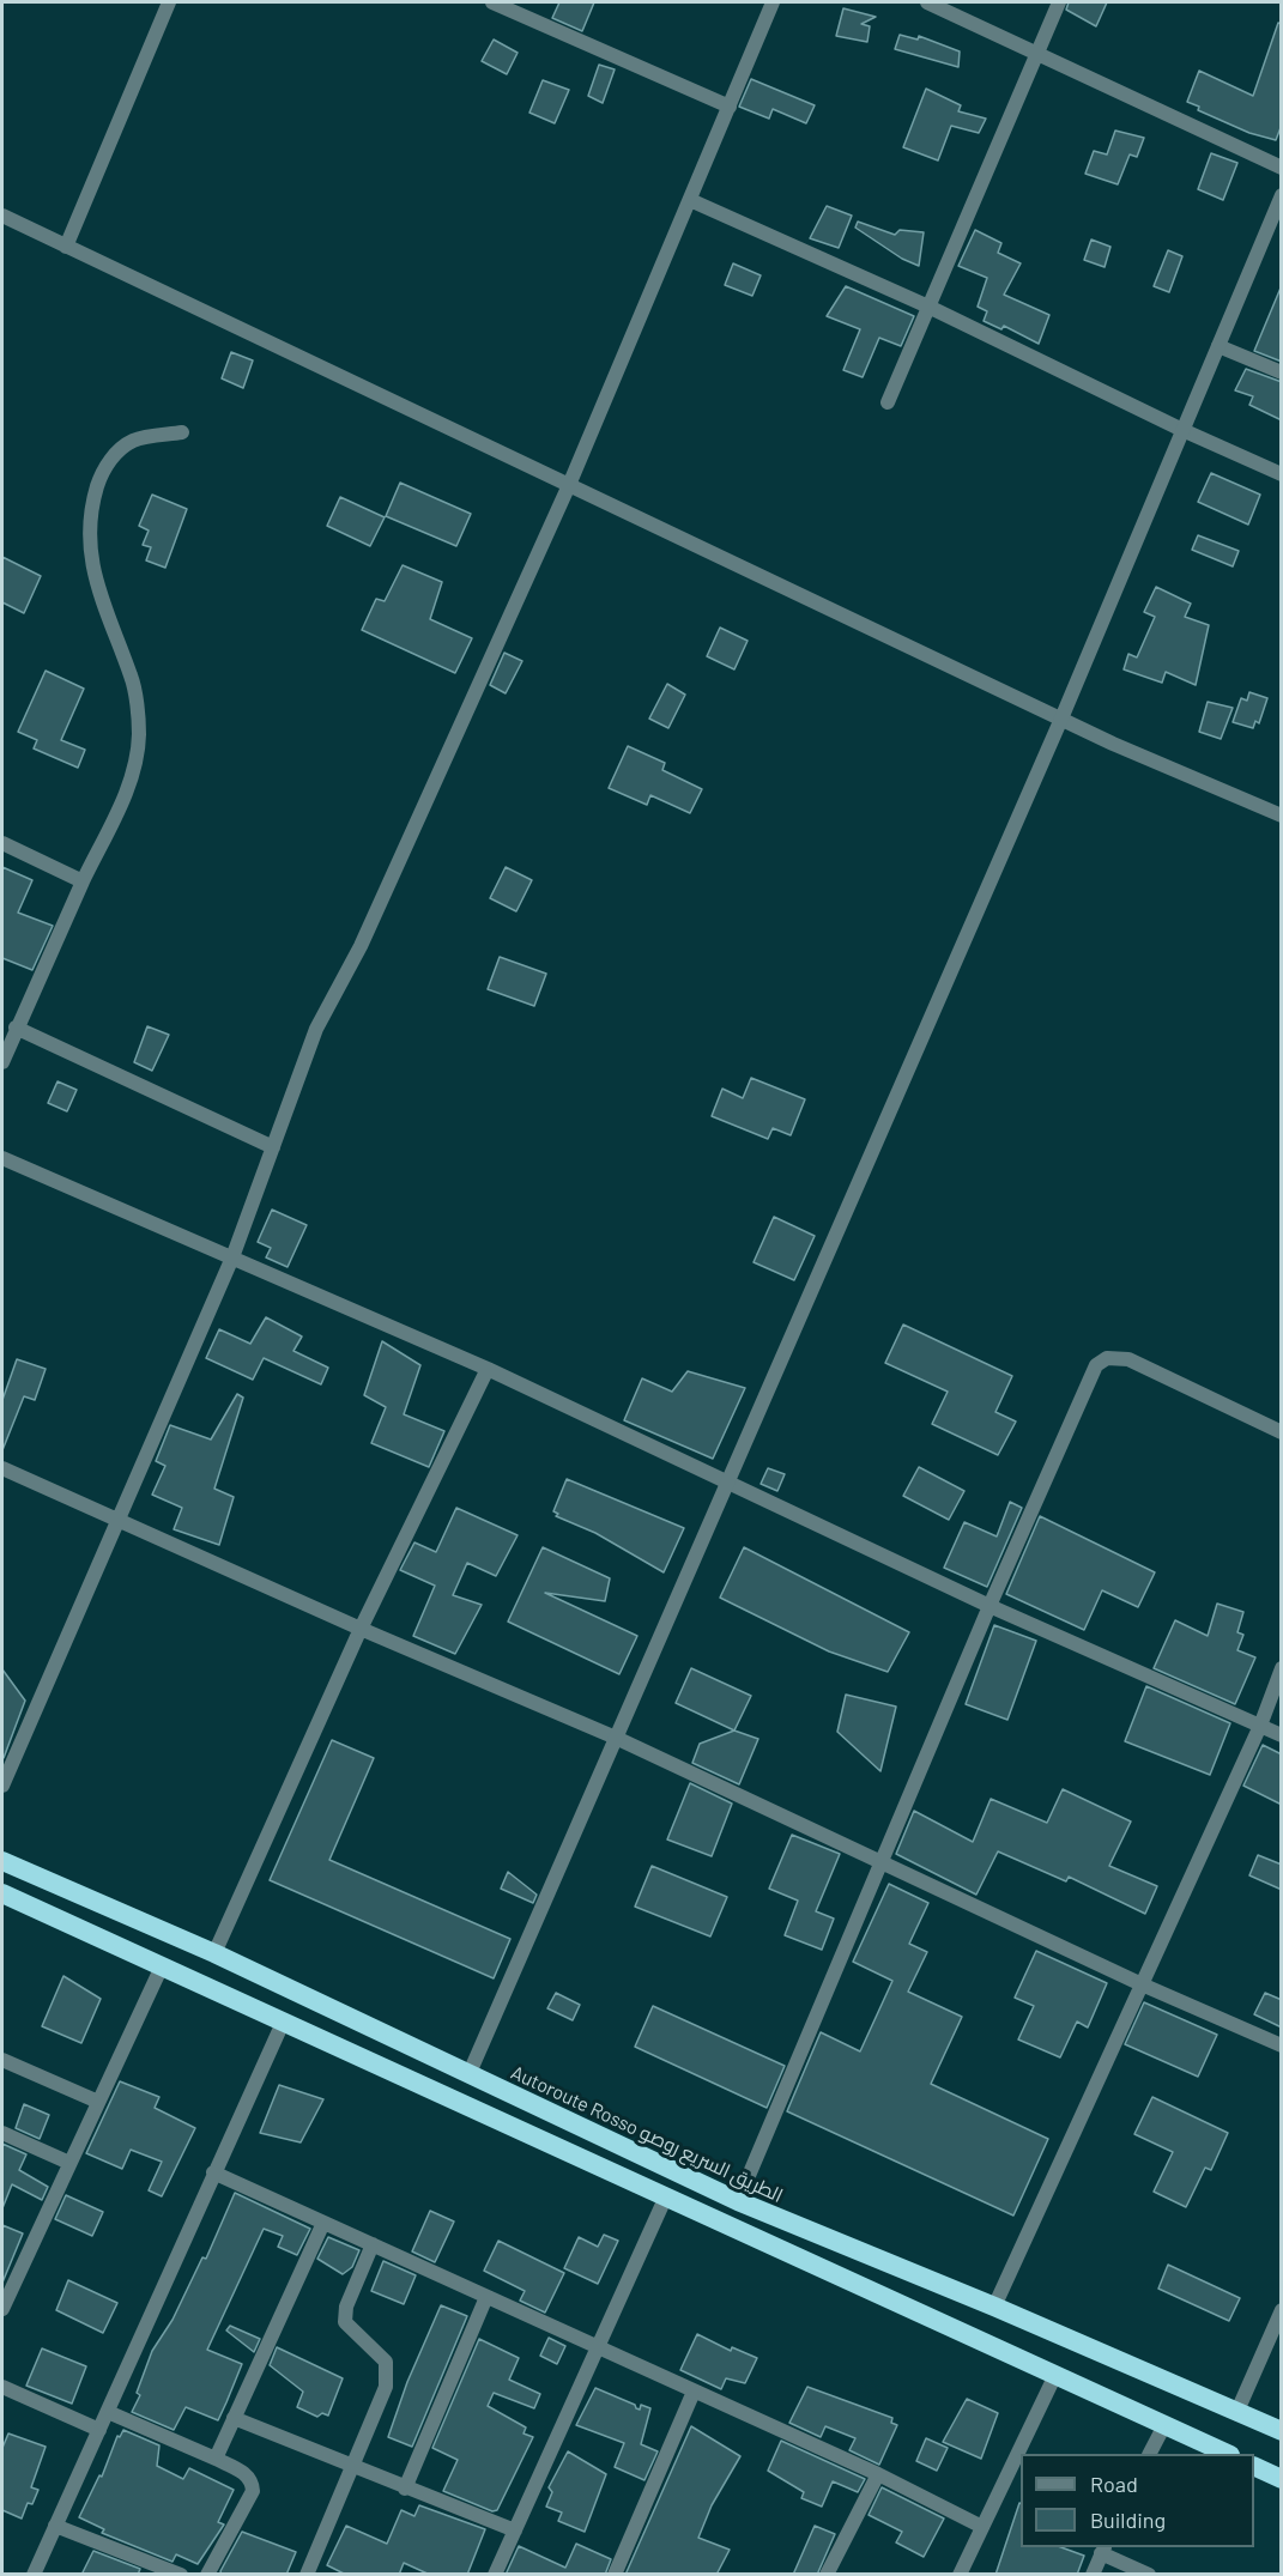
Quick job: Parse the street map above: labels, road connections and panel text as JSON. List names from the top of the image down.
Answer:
{
  "streets": {
    "highway": ["Autoroute Rosso الطريق السريع روصو"]
  },
  "legend": ["Road", "Building"]
}
